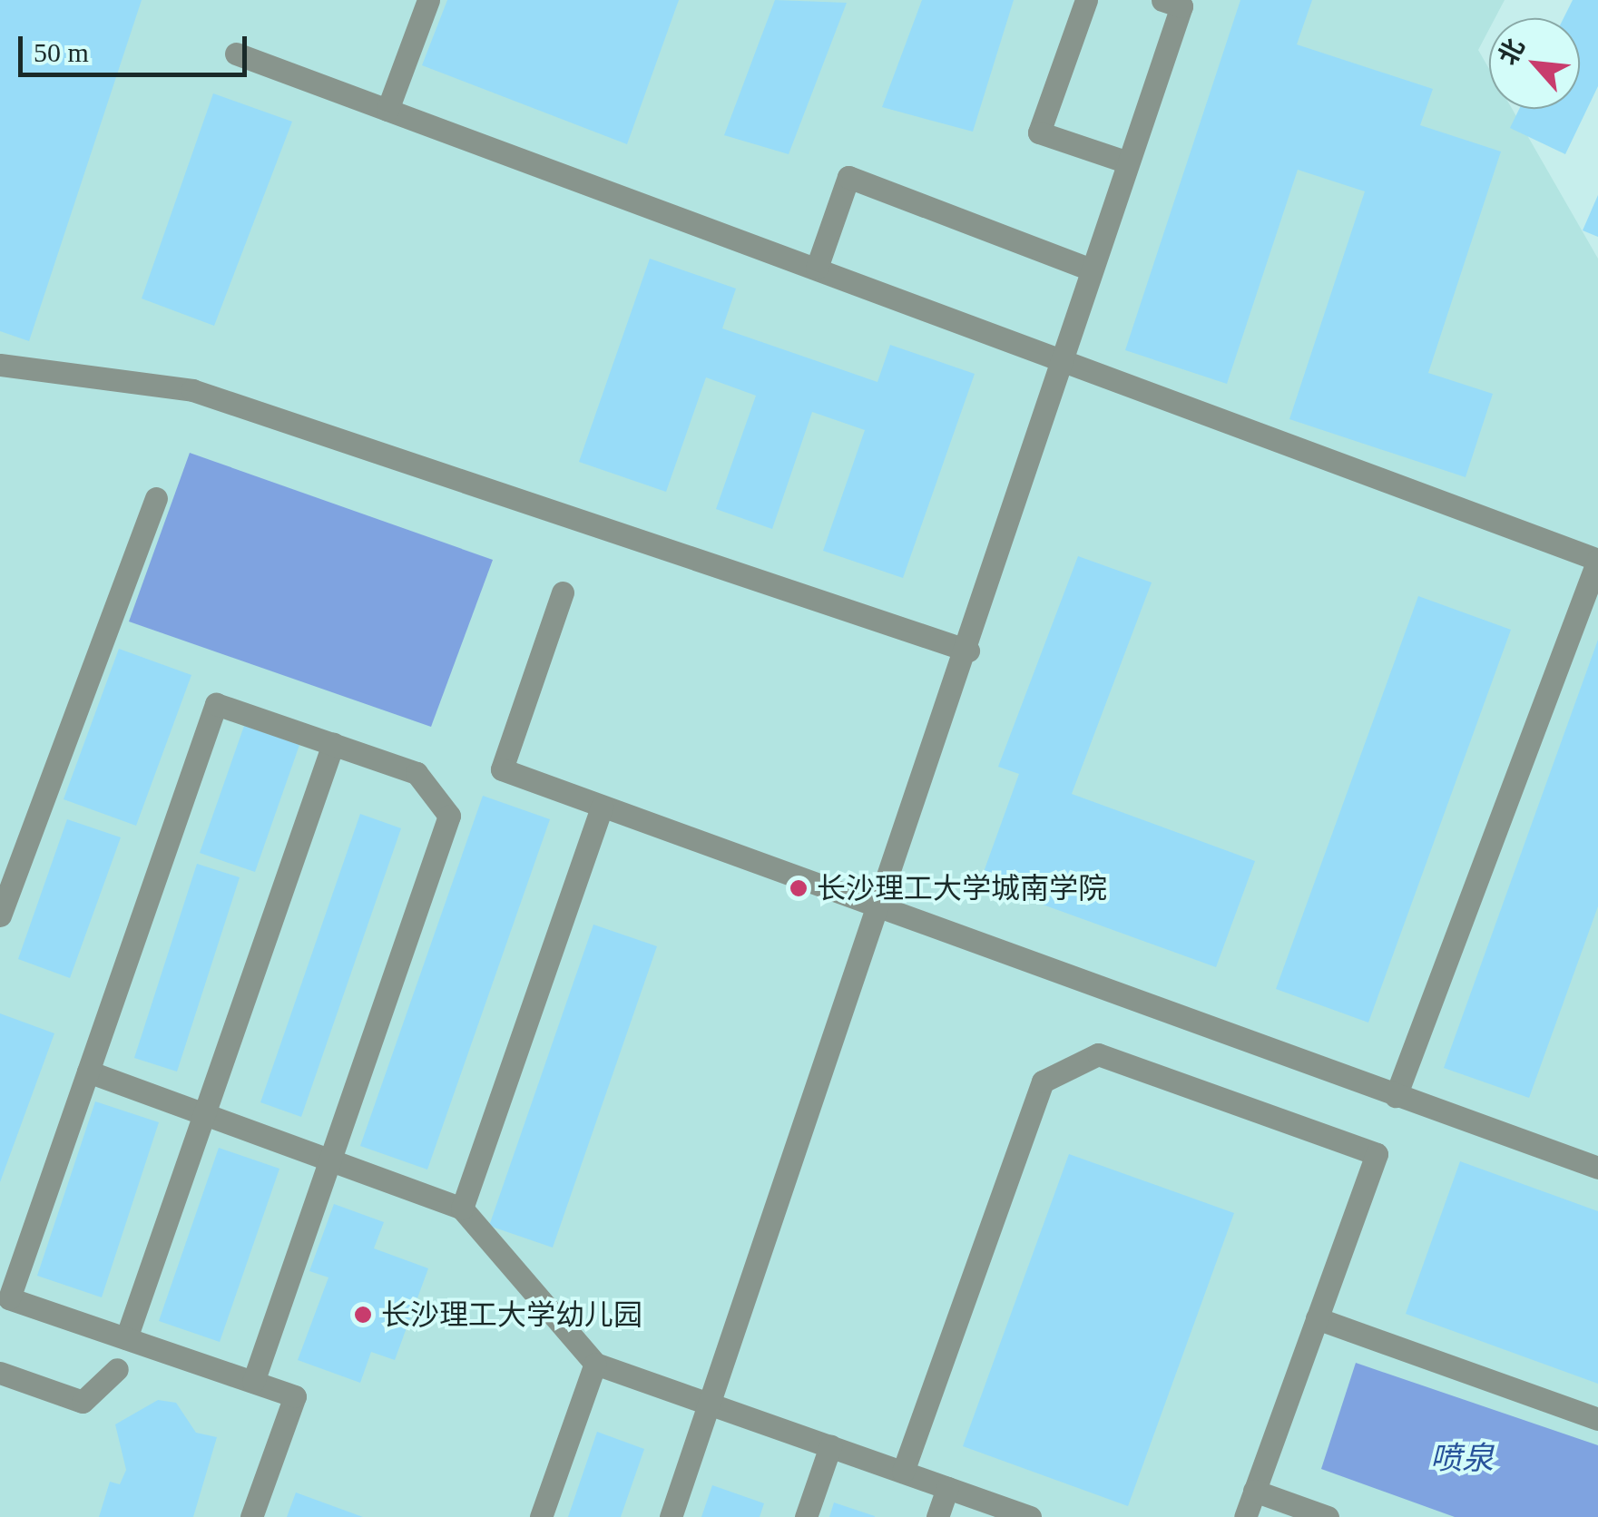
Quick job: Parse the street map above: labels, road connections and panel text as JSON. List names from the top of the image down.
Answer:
{
  "water": ["喷泉"],
  "places": ["长沙理工大学城南学院", "长沙理工大学幼儿园"],
  "scale_bar": "50 m",
  "north": "top left"
}
